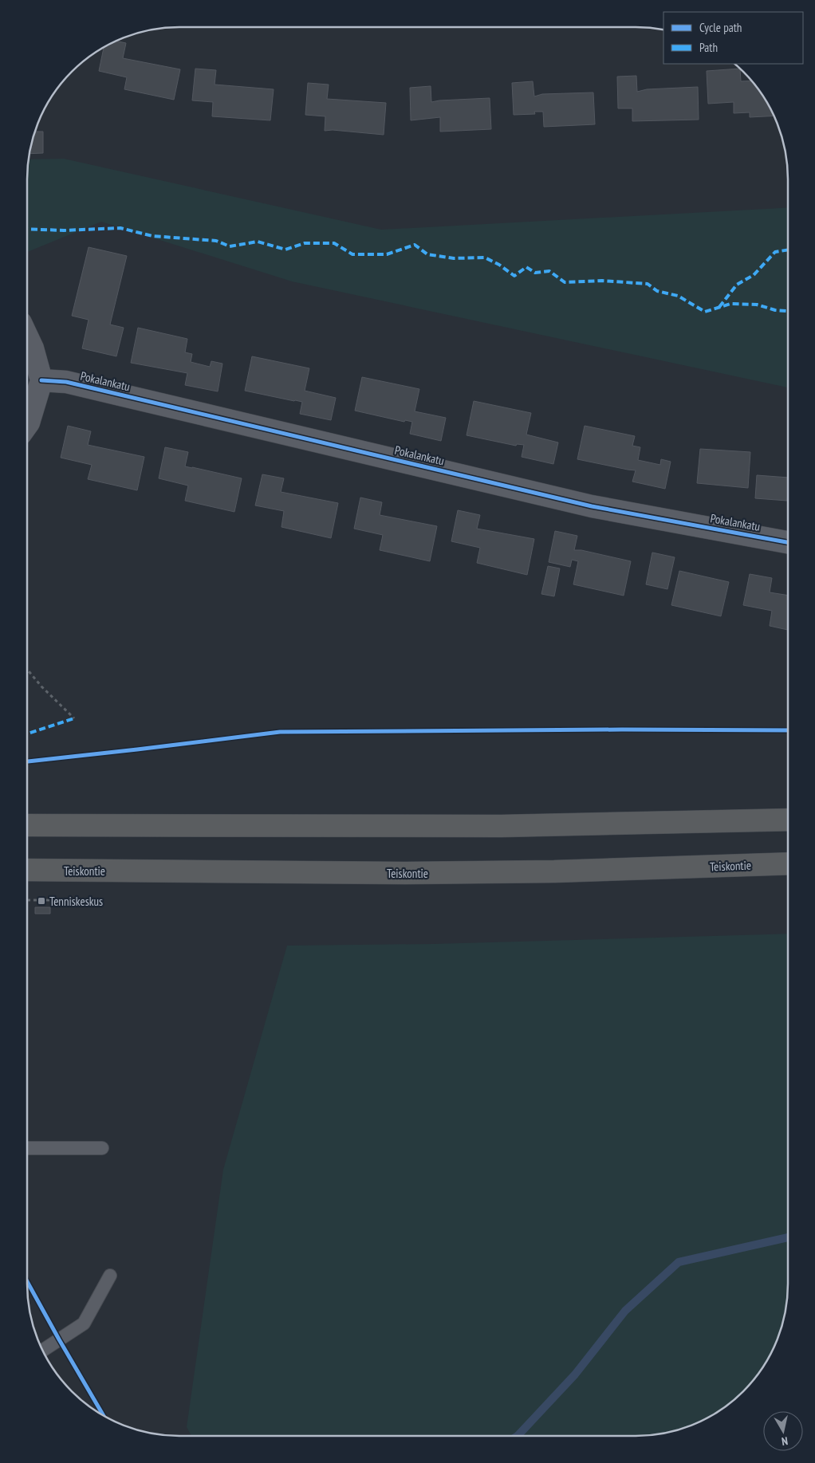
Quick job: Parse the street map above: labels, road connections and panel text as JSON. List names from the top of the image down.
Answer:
{
  "streets": {
    "highway": ["Teiskontie"],
    "street": ["Pokalankatu"]
  },
  "places": {
    "transit": ["Tenniskeskus"]
  },
  "legend": ["Cycle path", "Path"],
  "north": "bottom"
}
